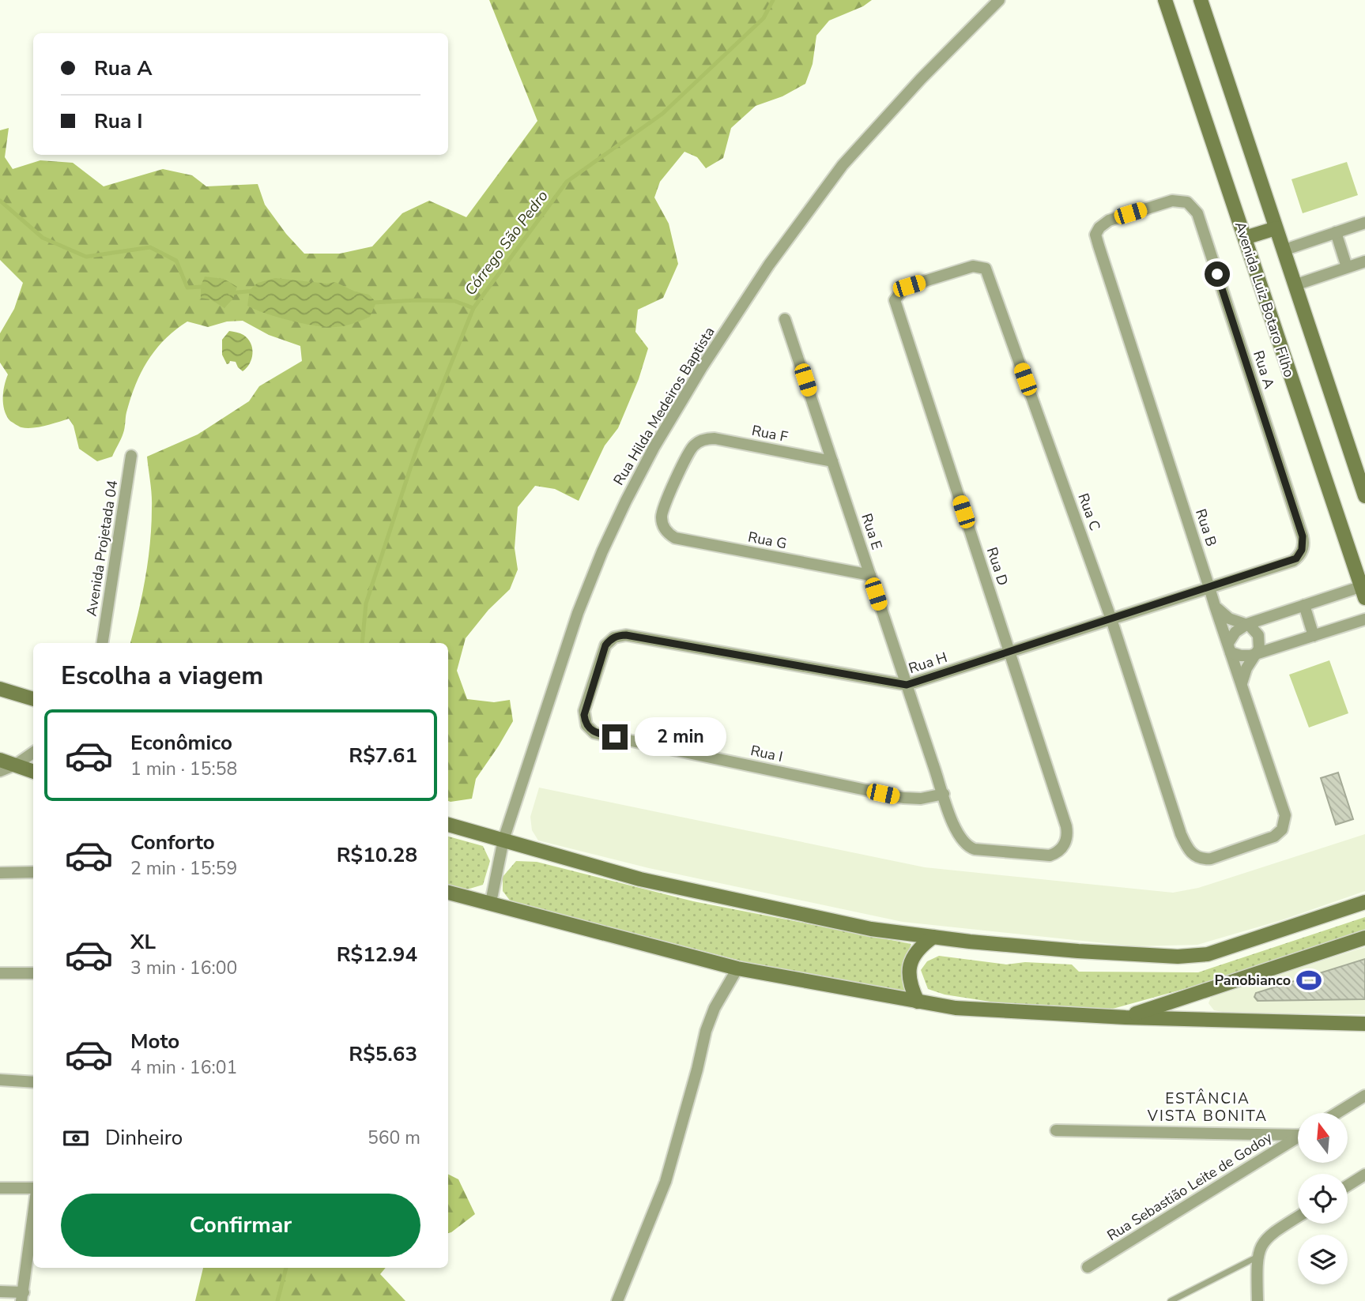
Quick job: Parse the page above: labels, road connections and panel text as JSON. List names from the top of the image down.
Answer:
{
  "streets": {
    "main road": ["Avenida Luiz Botaro Filho"],
    "street": [
      "Rua A",
      "Rua Hilda Medeiros Baptista",
      "Rua F",
      "Rua C",
      "Rua B",
      "Rua E",
      "Rua G",
      "Avenida Projetada 04",
      "Rua D",
      "Rua H",
      "Rua I",
      "Rua Sebastião Leite de Godoy"
    ]
  },
  "crossings": [
    ["Rua A", "Rua B"],
    ["Rua A", "Rua H"],
    ["Rua F", "Rua E"],
    ["Rua F", "Rua G"],
    ["Rua C", "Rua B"],
    ["Rua C", "Rua D"],
    ["Rua C", "Rua H"],
    ["Rua B", "Rua H"],
    ["Rua E", "Rua G"],
    ["Rua E", "Rua D"],
    ["Rua E", "Rua H"],
    ["Rua E", "Rua I"],
    ["Rua D", "Rua H"],
    ["Rua H", "Rua I"]
  ],
  "districts": ["ESTÂNCIA VISTA BONITA"],
  "water": ["Córrego São Pedro"],
  "places": {
    "sports": ["Panobianco"]
  },
  "north": "top",
  "page": {
    "banner": ["Rua A", "Rua I"],
    "heading": "Escolha a viagem",
    "list": [
      {
        "name": "Econômico",
        "note": "1 min · 15:58",
        "value": "R$7.61"
      },
      {
        "name": "Conforto",
        "note": "2 min · 15:59",
        "value": "R$10.28"
      },
      {
        "name": "XL",
        "note": "3 min · 16:00",
        "value": "R$12.94"
      },
      {
        "name": "Moto",
        "note": "4 min · 16:01",
        "value": "R$5.63"
      }
    ],
    "bubble": "2 min",
    "pay": ["Dinheiro", "560 m"],
    "buttons": "Confirmar"
  }
}
